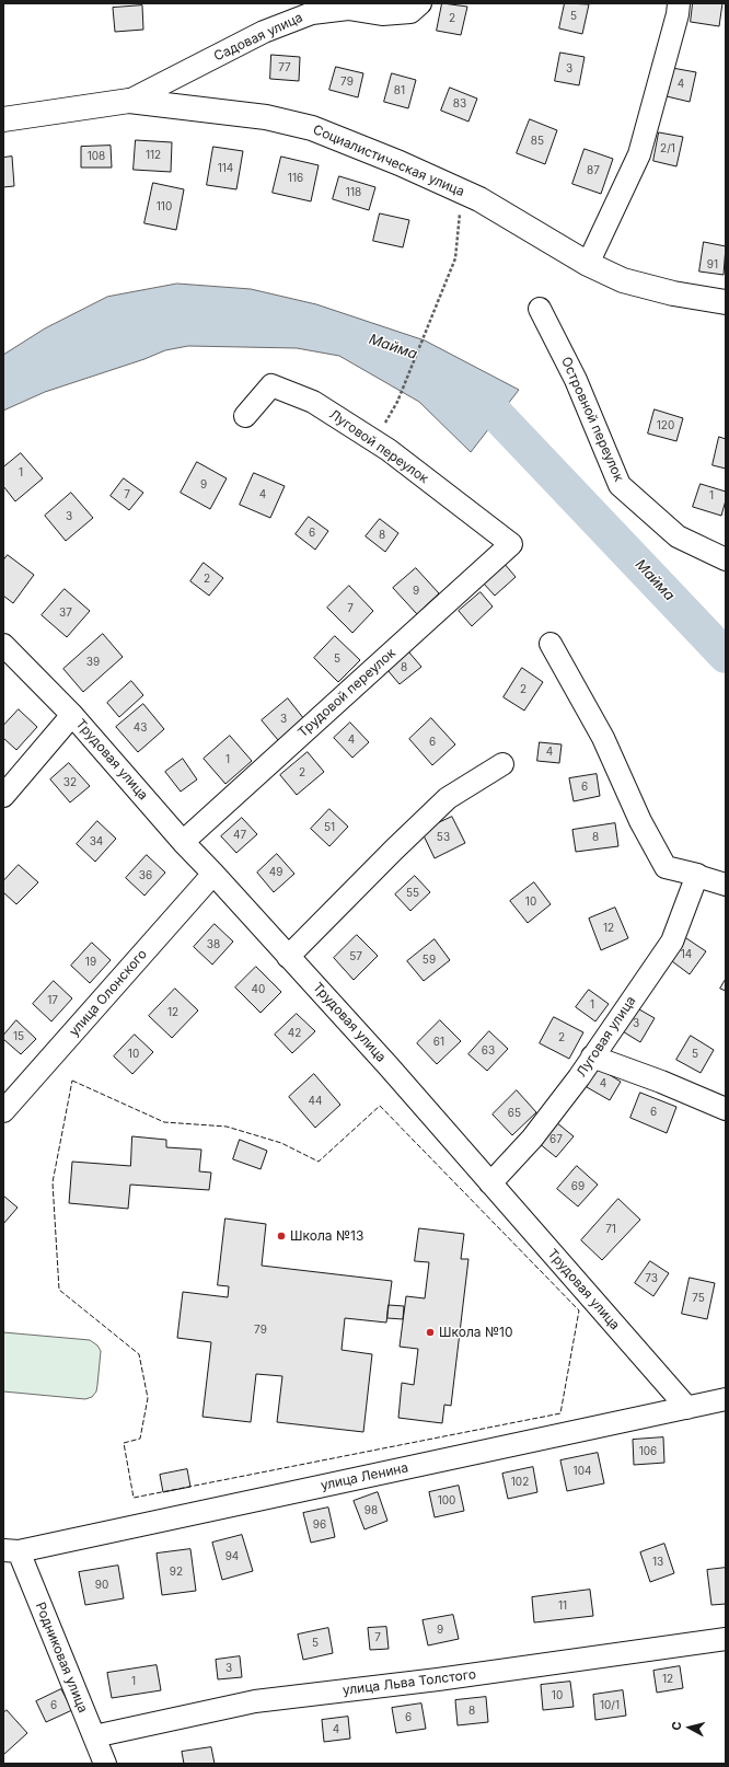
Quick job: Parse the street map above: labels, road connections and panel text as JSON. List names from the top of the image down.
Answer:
{
  "streets": {
    "main road": ["Социалистическая улица"],
    "street": [
      "Садовая улица",
      "Островной переулок",
      "Луговой переулок",
      "Трудовой переулок",
      "Трудовая улица",
      "улица Олонского",
      "Луговая улица",
      "улица Ленина",
      "Родниковая улица",
      "улица Льва Толстого"
    ]
  },
  "crossings": [
    ["Садовая улица", "Социалистическая улица"],
    ["Луговой переулок", "Трудовой переулок"],
    ["Трудовой переулок", "Трудовая улица"],
    ["Трудовая улица", "улица Олонского"],
    ["Трудовая улица", "Луговая улица"],
    ["Трудовая улица", "улица Ленина"],
    ["улица Ленина", "Родниковая улица"],
    ["Родниковая улица", "улица Льва Толстого"]
  ],
  "water": ["Майма"],
  "places": ["Школа №13", "Школа №10"],
  "house_numbers": [
    "5",
    "2",
    "77",
    "3",
    "79",
    "4",
    "81",
    "83",
    "85",
    "2/1",
    "112",
    "108",
    "114",
    "87",
    "116",
    "118",
    "110",
    "91",
    "120",
    "1",
    "9",
    "7",
    "4",
    "1",
    "3",
    "6",
    "8",
    "2",
    "9",
    "7",
    "37",
    "5",
    "39",
    "8",
    "2",
    "3",
    "43",
    "4",
    "6",
    "4",
    "1",
    "2",
    "32",
    "6",
    "51",
    "47",
    "53",
    "8",
    "34",
    "49",
    "36",
    "55",
    "10",
    "12",
    "38",
    "14",
    "57",
    "59",
    "19",
    "40",
    "17",
    "1",
    "12",
    "3",
    "42",
    "15",
    "2",
    "61",
    "63",
    "10",
    "5",
    "4",
    "44",
    "6",
    "65",
    "67",
    "69",
    "71",
    "73",
    "75",
    "79",
    "106",
    "104",
    "102",
    "100",
    "98",
    "96",
    "94",
    "13",
    "92",
    "90",
    "11",
    "9",
    "7",
    "5",
    "3",
    "12",
    "1",
    "10",
    "6",
    "10/1",
    "8",
    "6",
    "4"
  ],
  "north": "left"
}
